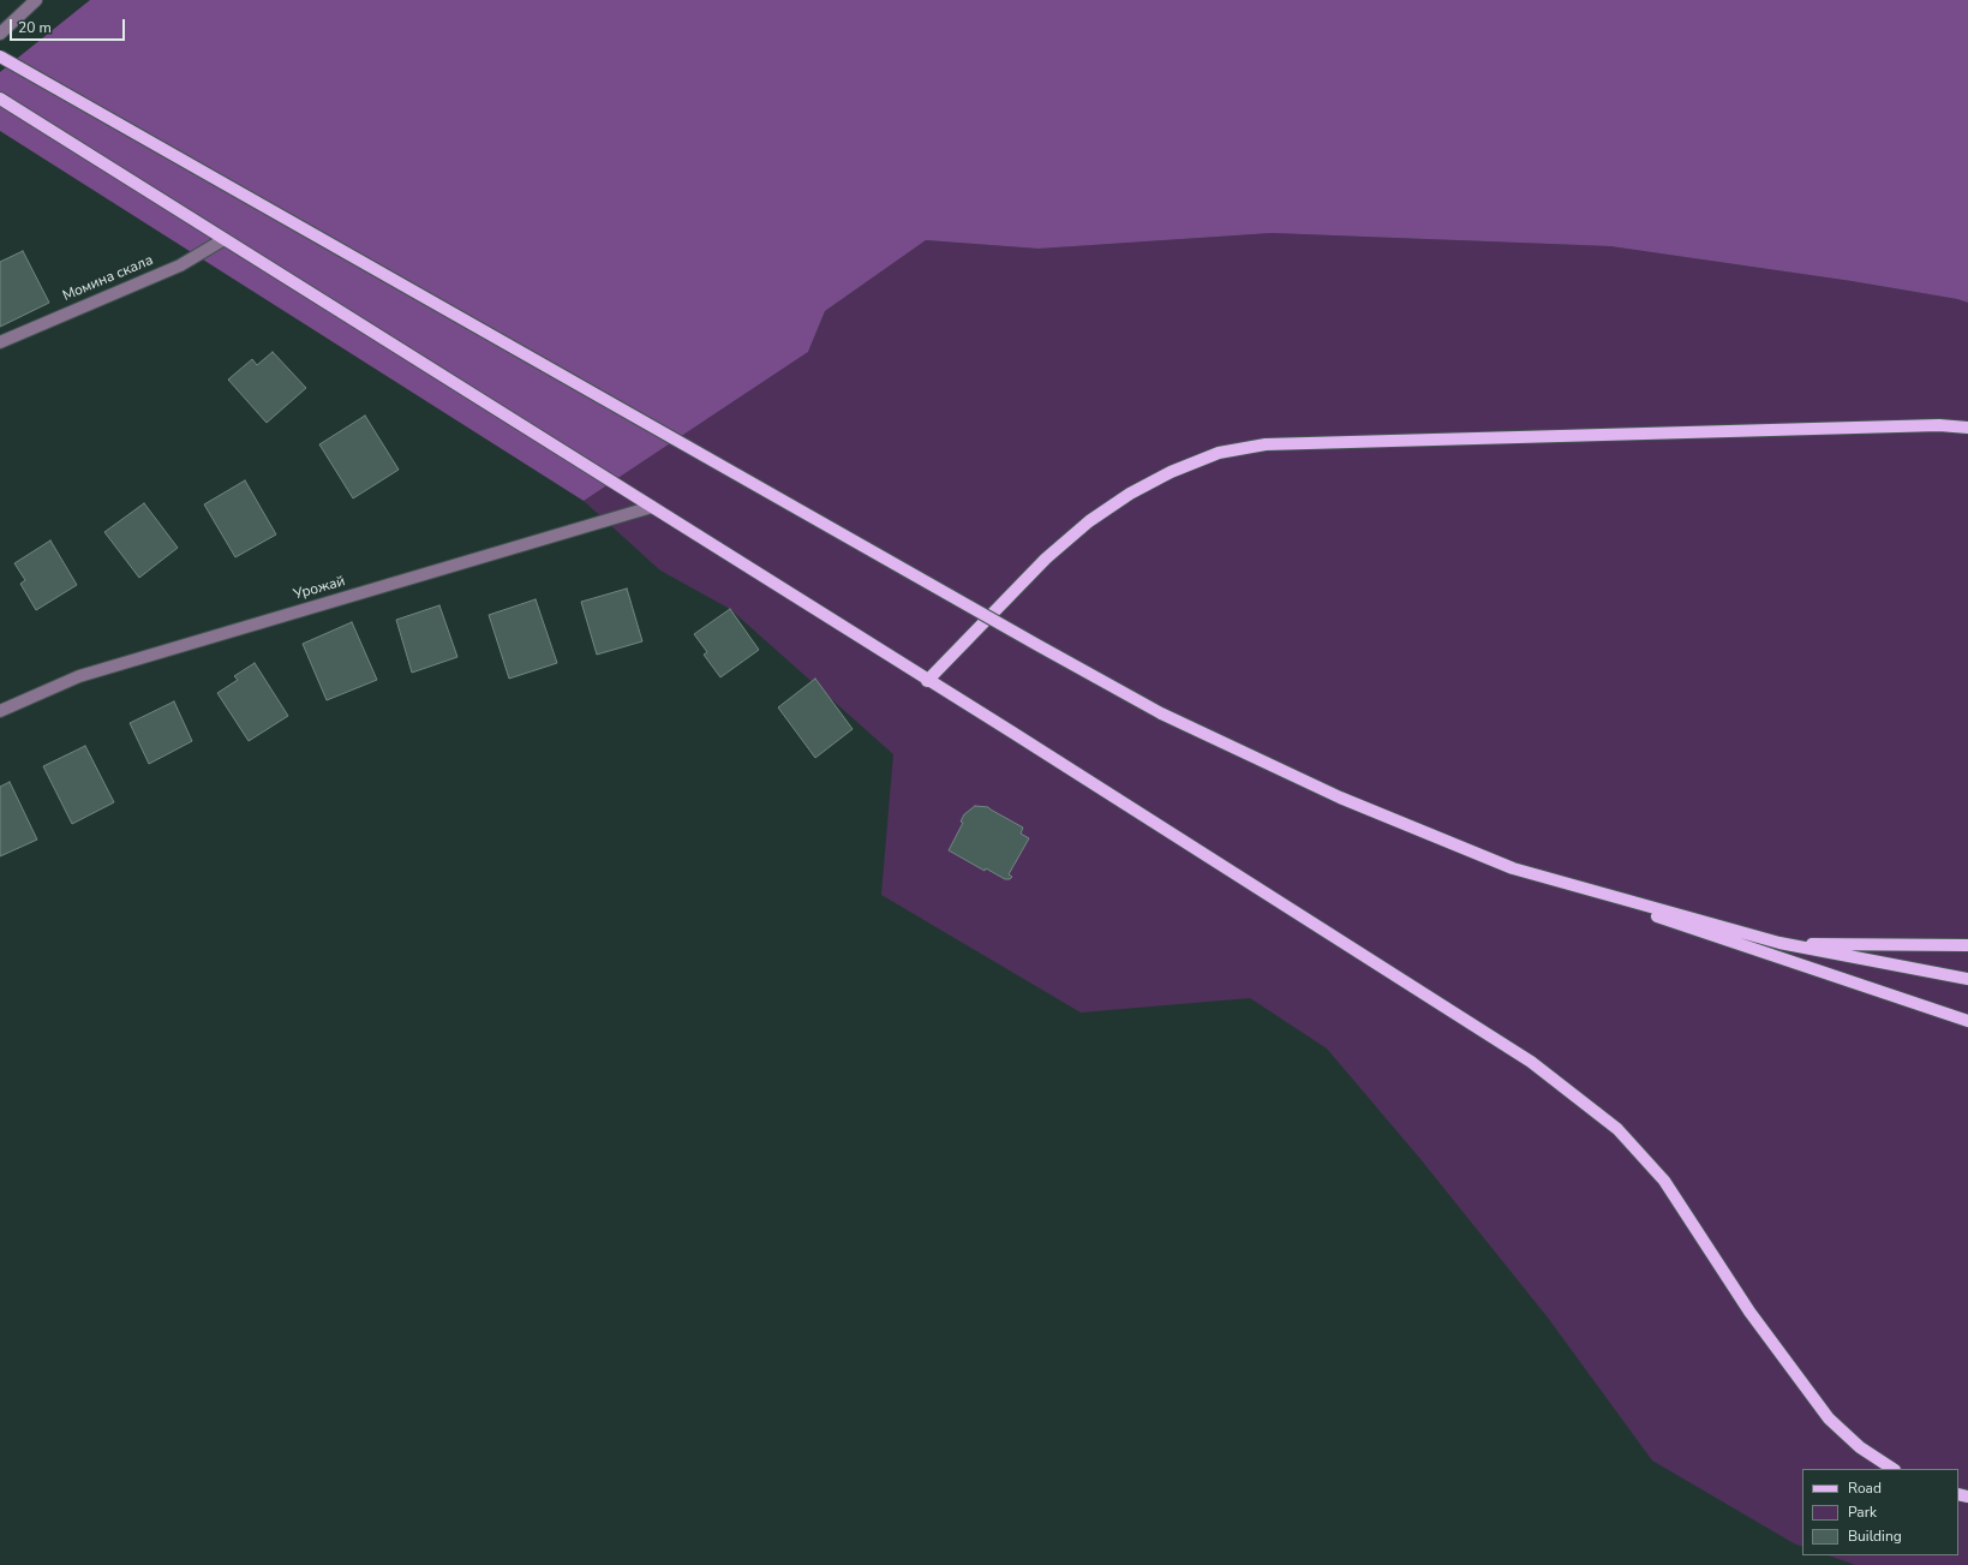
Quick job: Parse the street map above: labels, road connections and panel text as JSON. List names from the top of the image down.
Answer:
{
  "streets": {
    "street": ["Момина скала", "Урожай"]
  },
  "legend": ["Road", "Park", "Building"],
  "scale_bar": "20 m"
}
